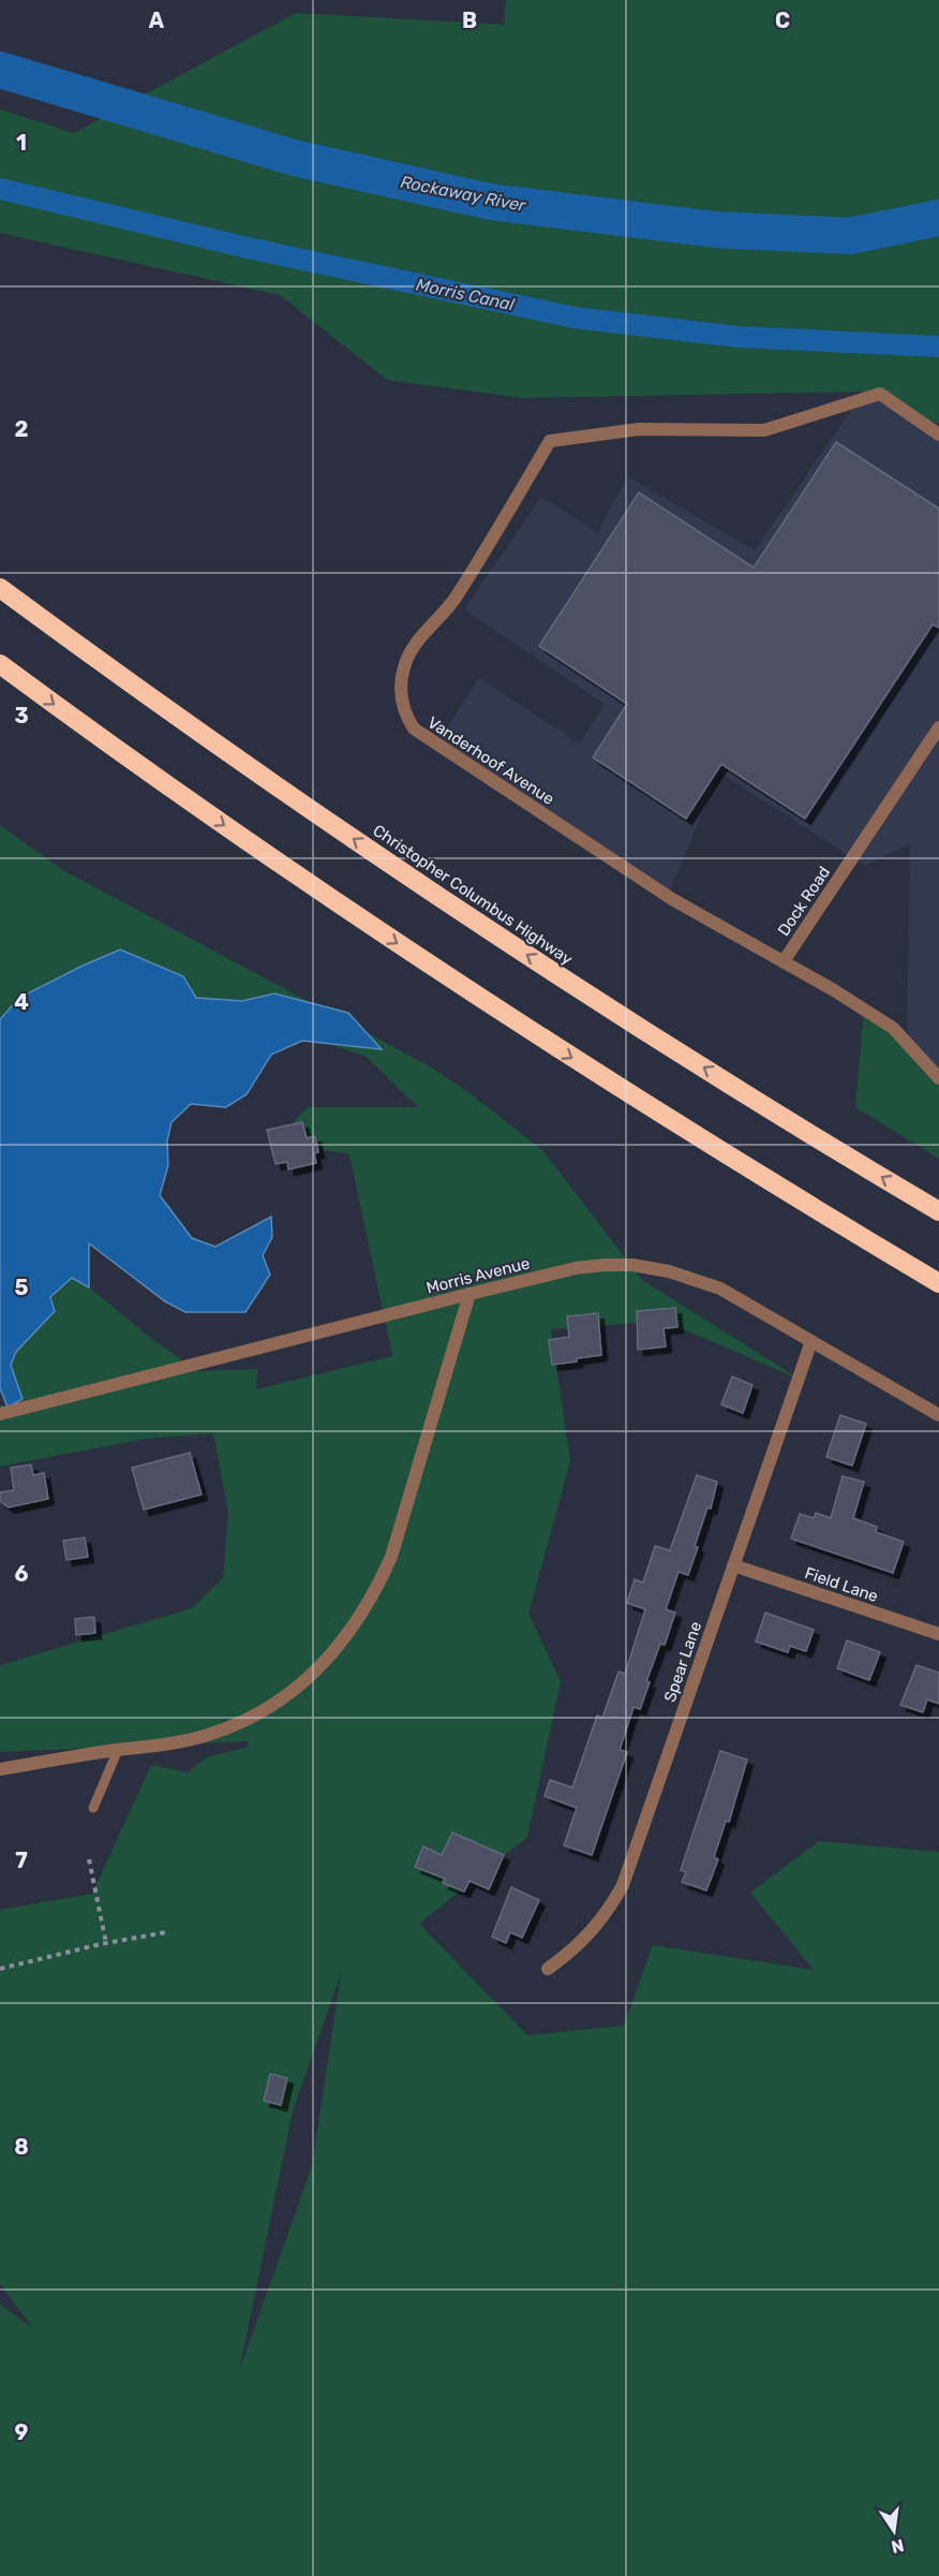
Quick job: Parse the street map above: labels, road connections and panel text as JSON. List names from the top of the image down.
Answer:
{
  "streets": {
    "highway": ["Christopher Columbus Highway"],
    "street": [
      "Vanderhoof Avenue",
      "Dock Road",
      "Morris Avenue",
      "Field Lane",
      "Spear Lane"
    ]
  },
  "crossings": [
    ["Vanderhoof Avenue", "Dock Road"],
    ["Morris Avenue", "Spear Lane"],
    ["Field Lane", "Spear Lane"]
  ],
  "water": ["Rockaway River", "Morris Canal"],
  "north": "bottom",
  "grid": {
    "columns": ["A", "B", "C"],
    "rows": [
      "1",
      "2",
      "3",
      "4",
      "5",
      "6",
      "7",
      "8",
      "9"
    ]
  }
}
